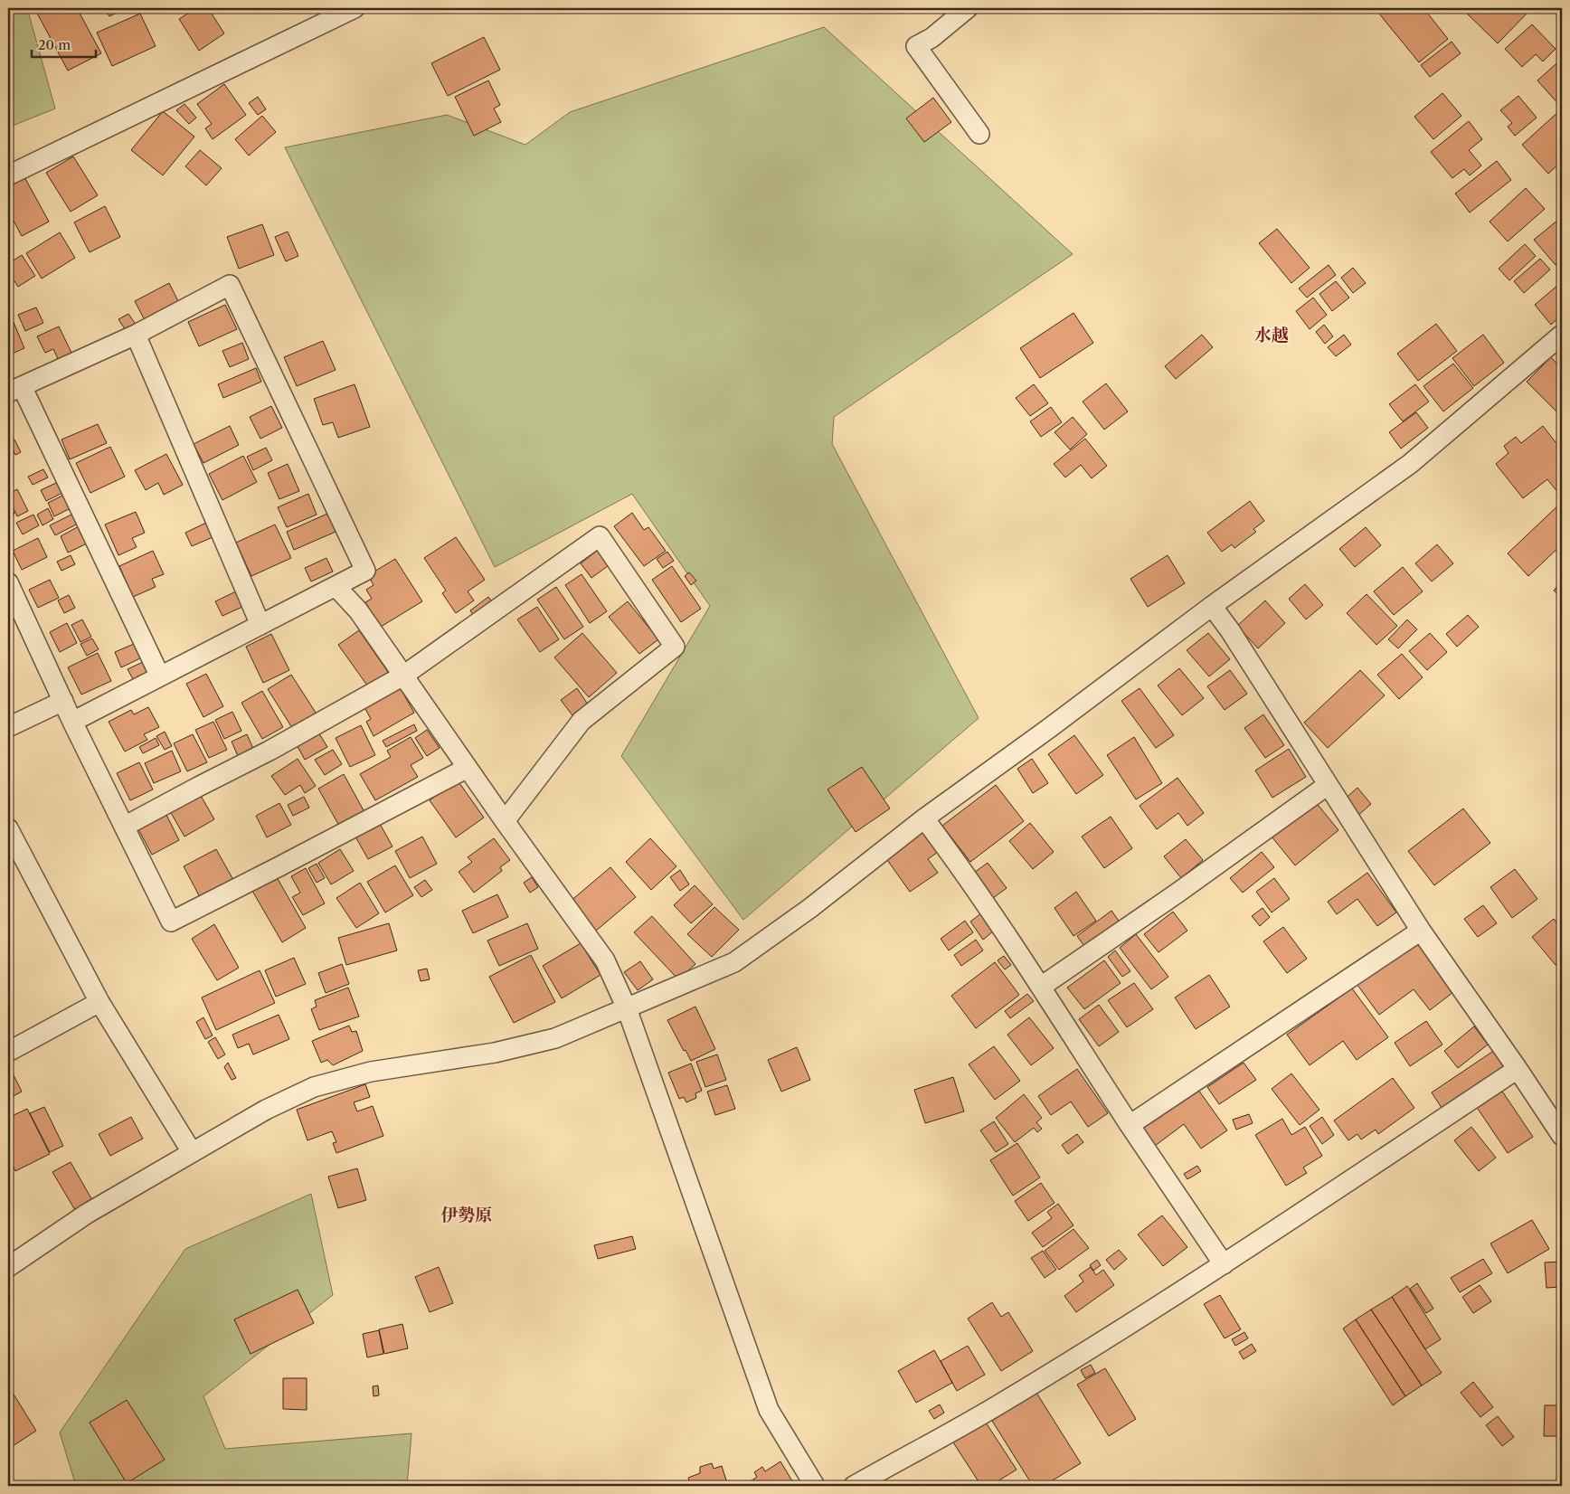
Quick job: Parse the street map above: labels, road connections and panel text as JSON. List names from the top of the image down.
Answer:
{
  "districts": ["水越", "伊勢原"],
  "scale_bar": "20 m"
}
